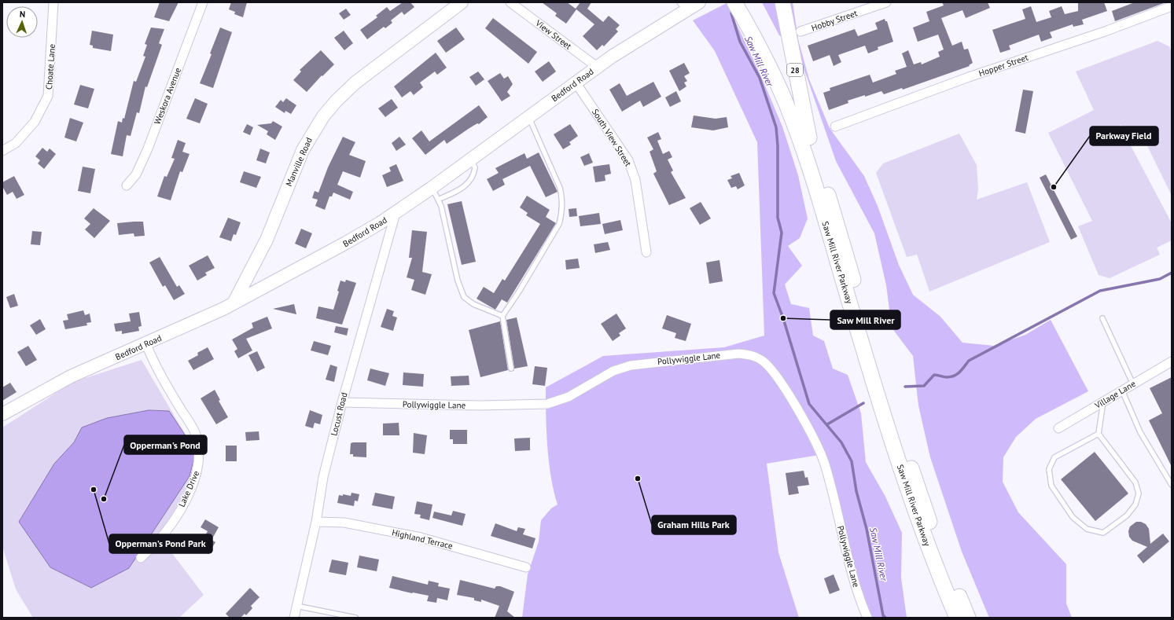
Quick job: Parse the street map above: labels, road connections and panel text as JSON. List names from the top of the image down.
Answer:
{
  "streets": {
    "highway": ["28", "Saw Mill River Parkway"],
    "main road": ["Bedford Road", "Manville Road"],
    "street": [
      "Hobby Street",
      "View Street",
      "Hopper Street",
      "Choate Lane",
      "Weskora Avenue",
      "South View Street",
      "Pollywiggle Lane",
      "Village Lane",
      "Locust Road",
      "Lake Drive",
      "Highland Terrace"
    ]
  },
  "crossings": [
    ["View Street", "Bedford Road"],
    ["28", "Saw Mill River Parkway"],
    ["Bedford Road", "South View Street"],
    ["Bedford Road", "Manville Road"],
    ["Bedford Road", "Locust Road"],
    ["Bedford Road", "Lake Drive"],
    ["Pollywiggle Lane", "Locust Road"],
    ["Locust Road", "Highland Terrace"]
  ],
  "water": ["Saw Mill River"],
  "places": [
    "Parkway Field",
    "Saw Mill River",
    "Graham Hills Park",
    "Opperman's Pond Park",
    "Opperman's Pond"
  ],
  "north": "top"
}
